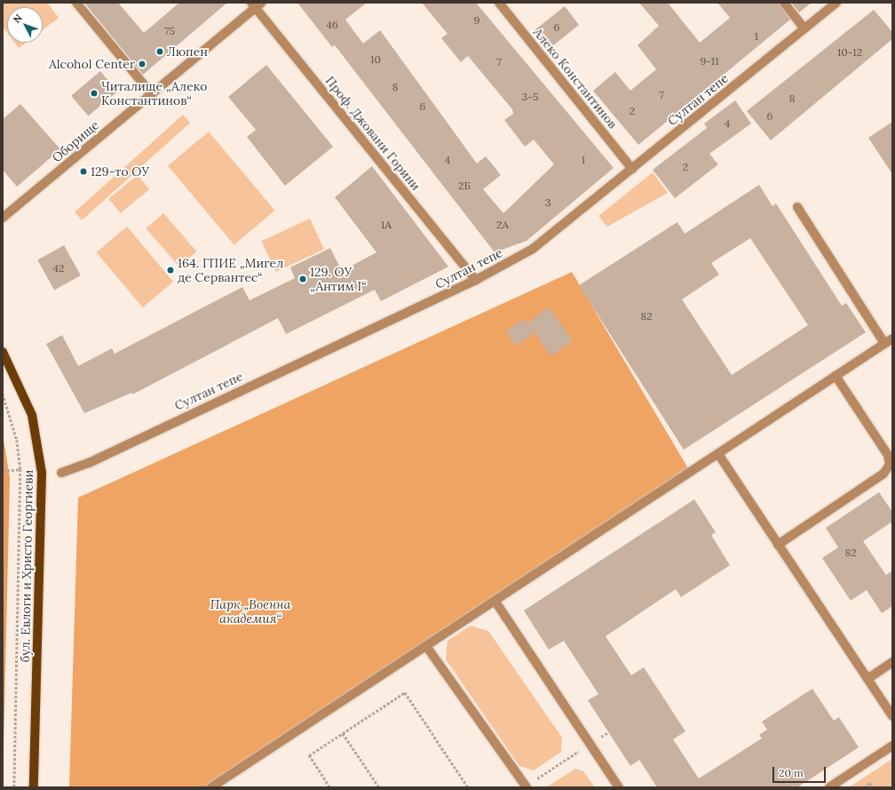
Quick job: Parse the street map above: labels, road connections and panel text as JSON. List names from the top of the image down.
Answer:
{
  "streets": {
    "main road": ["бул. Евлоги и Христо Георгиеви"],
    "street": [
      "Алеко Константинов",
      "Султан тепе",
      "Проф. Джовани Горини",
      "Оборище"
    ]
  },
  "crossings": [
    ["Алеко Константинов", "Султан тепе"],
    ["Султан тепе", "Проф. Джовани Горини"],
    ["Проф. Джовани Горини", "Оборище"]
  ],
  "parks": ["Парк „Военна академия“"],
  "places": [
    "Люпен",
    "Alcohol Center",
    "Читалище „Алеко Константинов“",
    "129-то ОУ",
    "164. ГПИЕ „Мигел де Сервантес“",
    "129. ОУ „Антим I“"
  ],
  "house_numbers": [
    "9",
    "46",
    "6",
    "75",
    "1",
    "10-12",
    "10",
    "9-11",
    "7",
    "8",
    "7",
    "3-5",
    "8",
    "6",
    "2",
    "6",
    "4",
    "4",
    "1",
    "2",
    "2Б",
    "3",
    "1А",
    "2А",
    "42",
    "82",
    "82"
  ],
  "scale_bar": "20 m",
  "north": "top left"
}
